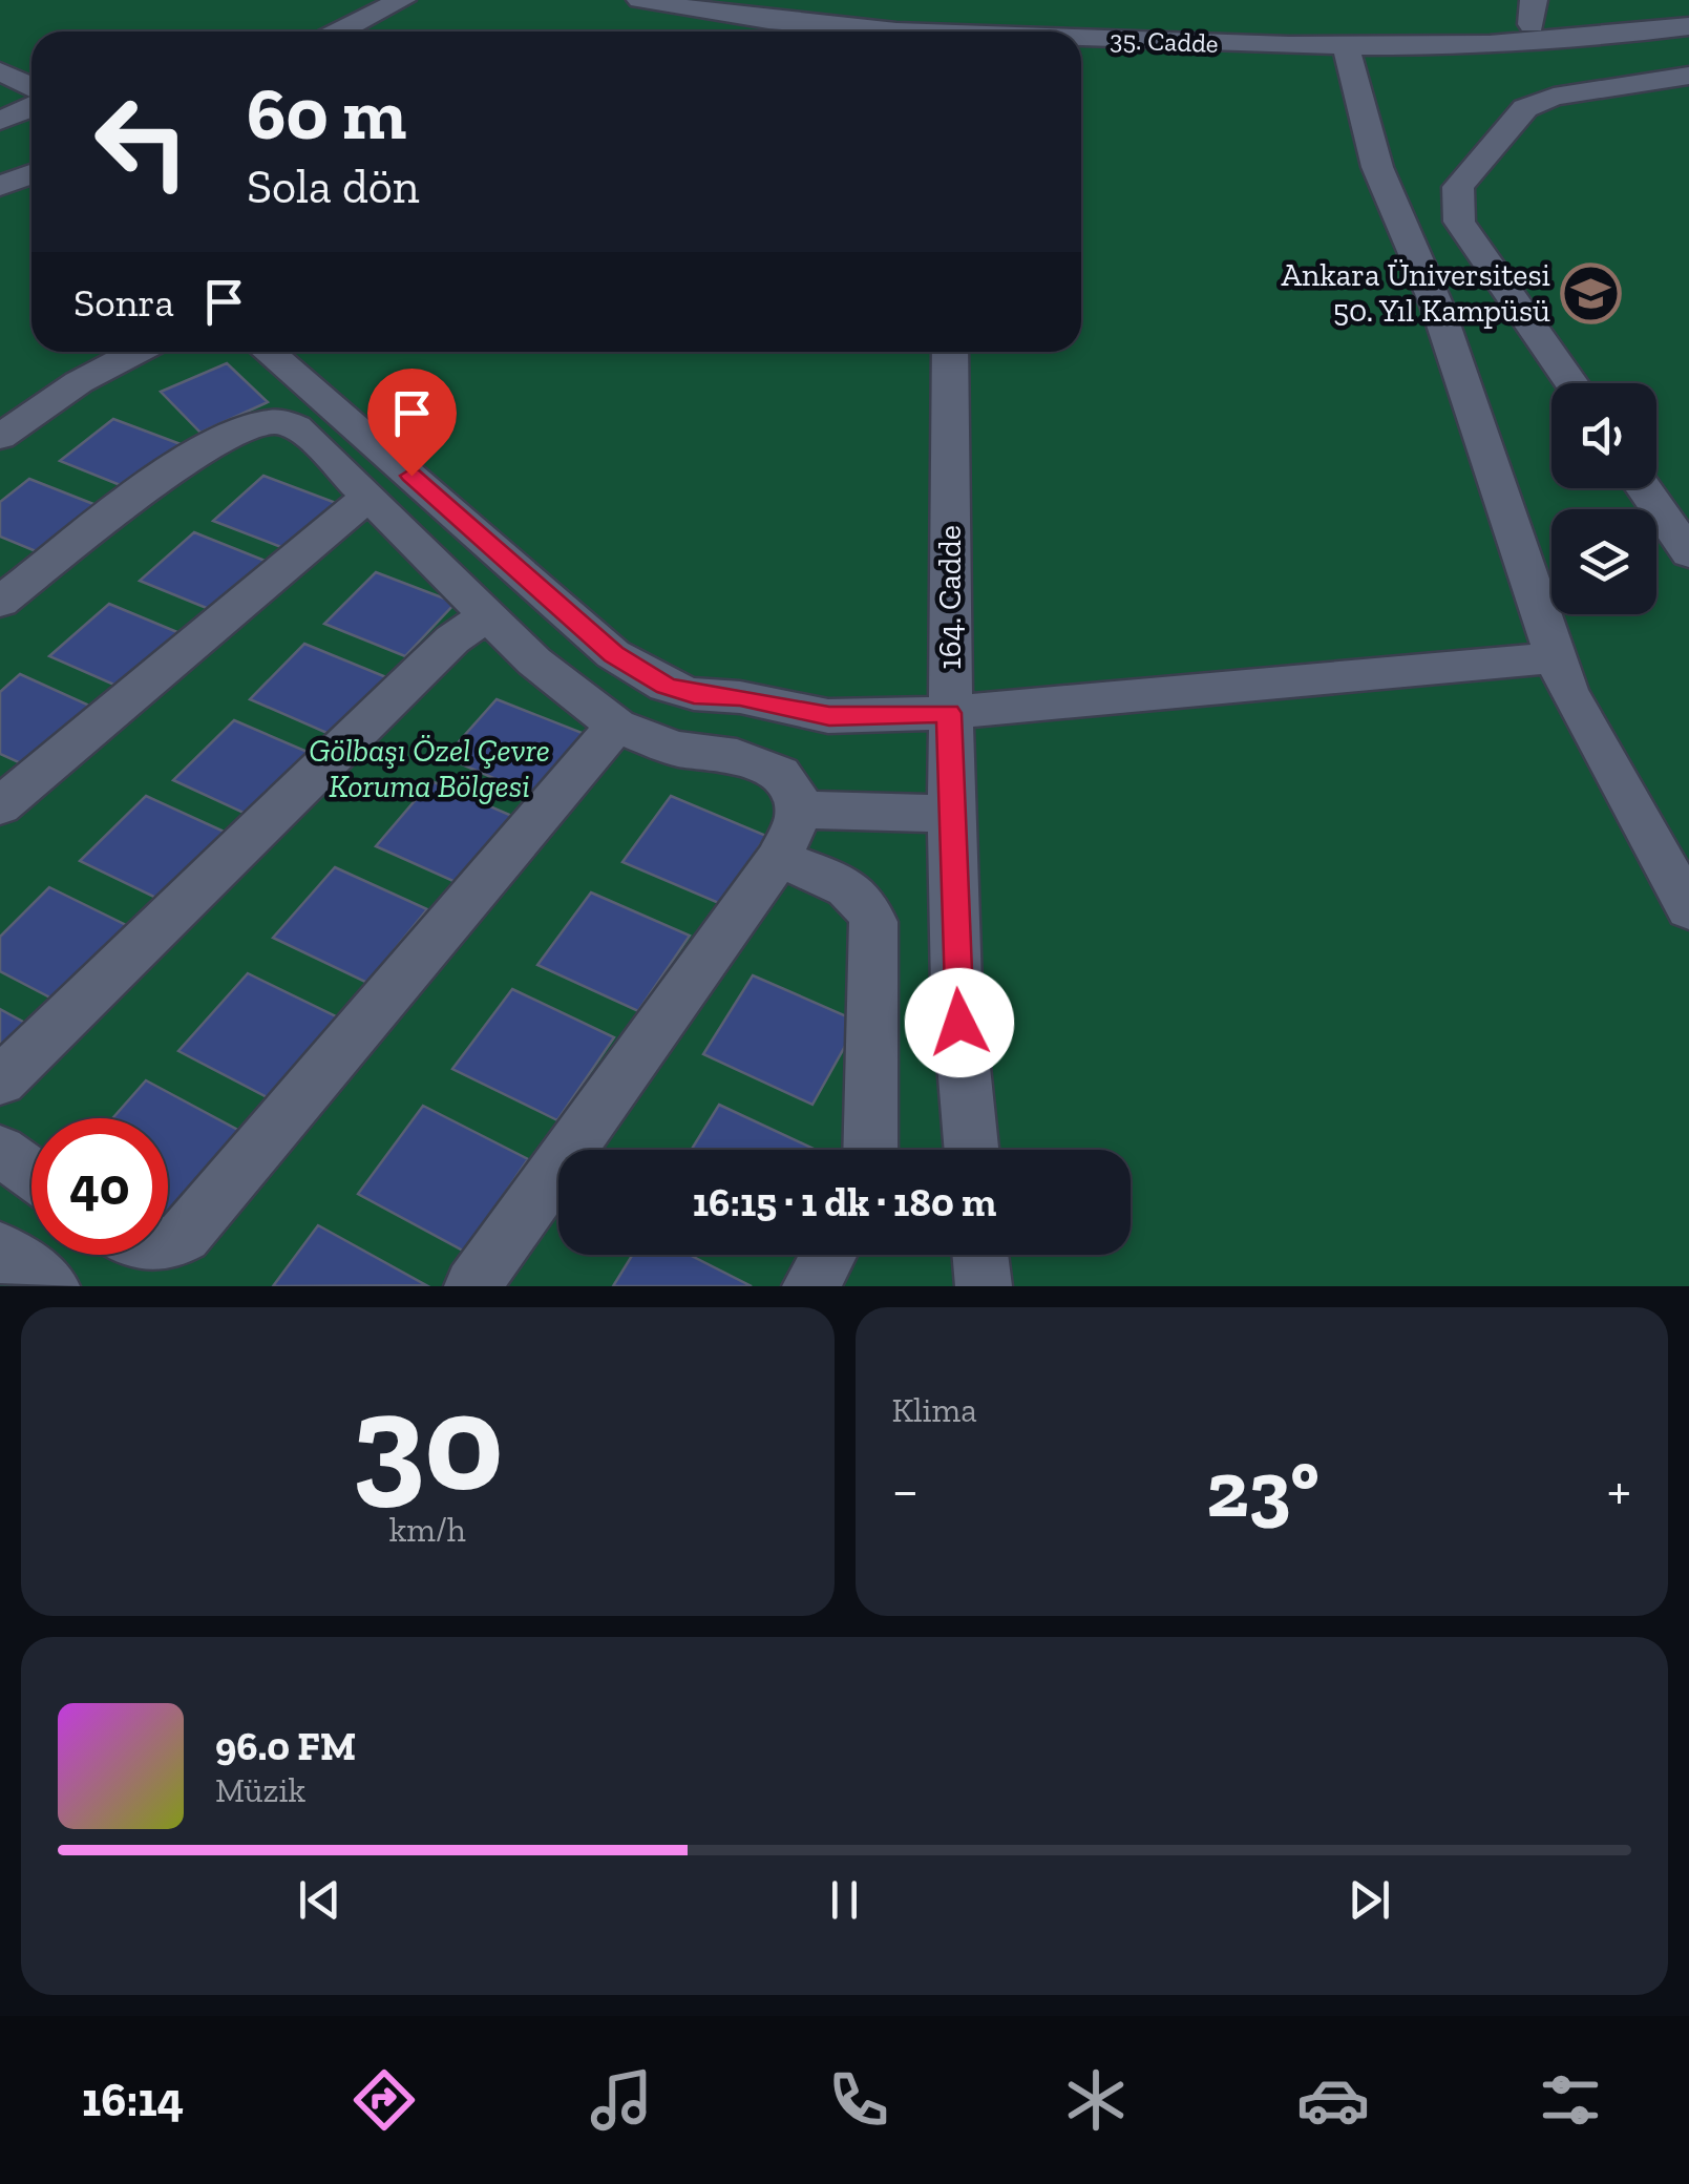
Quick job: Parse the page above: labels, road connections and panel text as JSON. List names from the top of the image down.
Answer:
{
  "streets": {
    "street": ["35. Cadde", "164. Cadde"]
  },
  "parks": ["Gölbaşı Özel Çevre Koruma Bölgesi"],
  "places": {
    "school or university": ["Ankara Üniversitesi 50. Yıl Kampüsü"]
  },
  "page": {
    "turn": ["60 m", "Sola dön"],
    "then": "Sonra",
    "limit": "40",
    "trip": "16:15 · 1 dk · 180 m",
    "tile": [
      ["30", "km/h"],
      "Klima"
    ],
    "heat": ["−", "23°", "+"],
    "song": ["96.0 FM", "Müzik"],
    "tabs": "16:14"
  }
}
